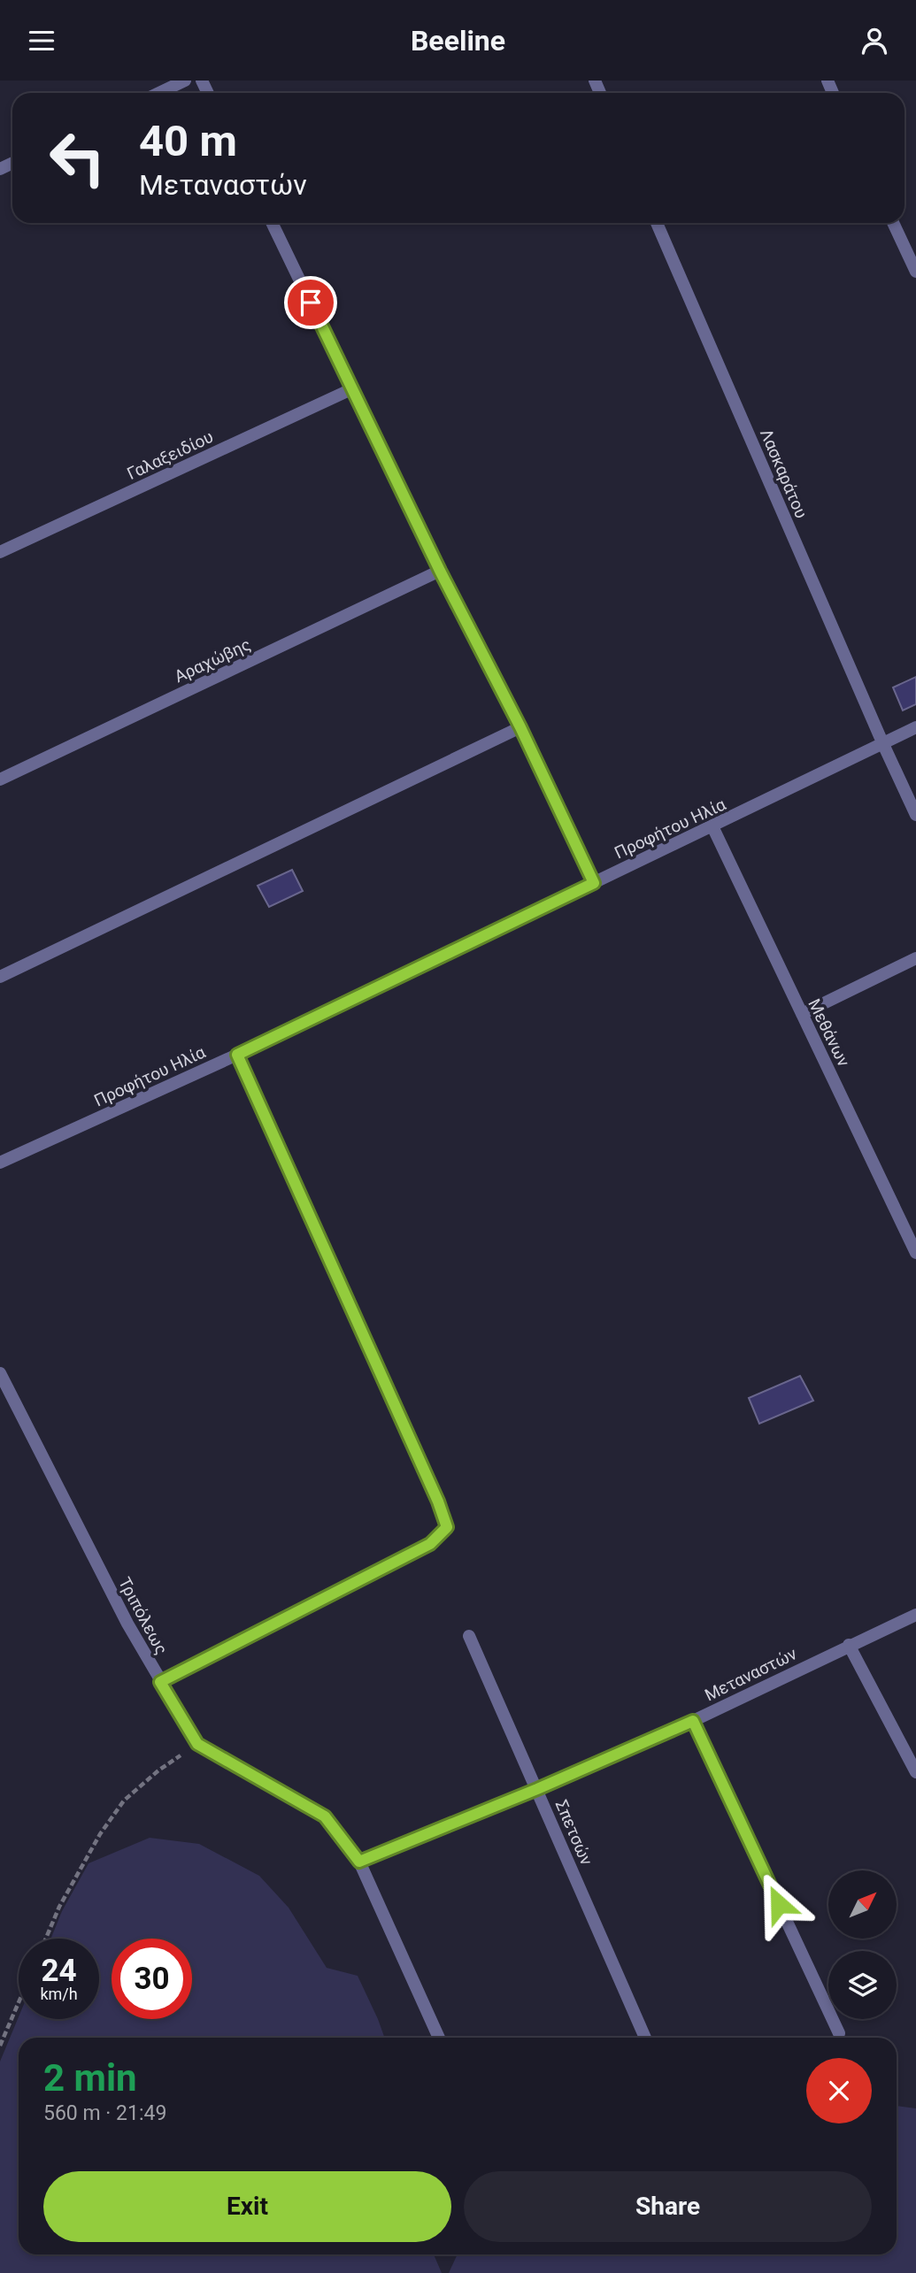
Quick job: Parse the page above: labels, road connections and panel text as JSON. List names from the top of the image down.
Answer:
{
  "streets": {
    "street": [
      "Γαλαξειδίου",
      "Λασκαράτου",
      "Αραχώβης",
      "Προφήτου Ηλία",
      "Μεθάνων",
      "Τριπόλεως",
      "Μεταναστών",
      "Σπετσών"
    ]
  },
  "crossings": [
    ["Λασκαράτου", "Προφήτου Ηλία"],
    ["Προφήτου Ηλία", "Μεθάνων"],
    ["Τριπόλεως", "Μεταναστών"],
    ["Μεταναστών", "Σπετσών"]
  ],
  "north": "top right",
  "page": {
    "header": "Beeline",
    "turn": ["40 m", "Μεταναστών"],
    "speed": "24 km/h",
    "limit": "30",
    "heading": ["2 min", "560 m · 21:49"],
    "buttons": ["Exit", "Share"]
  }
}
